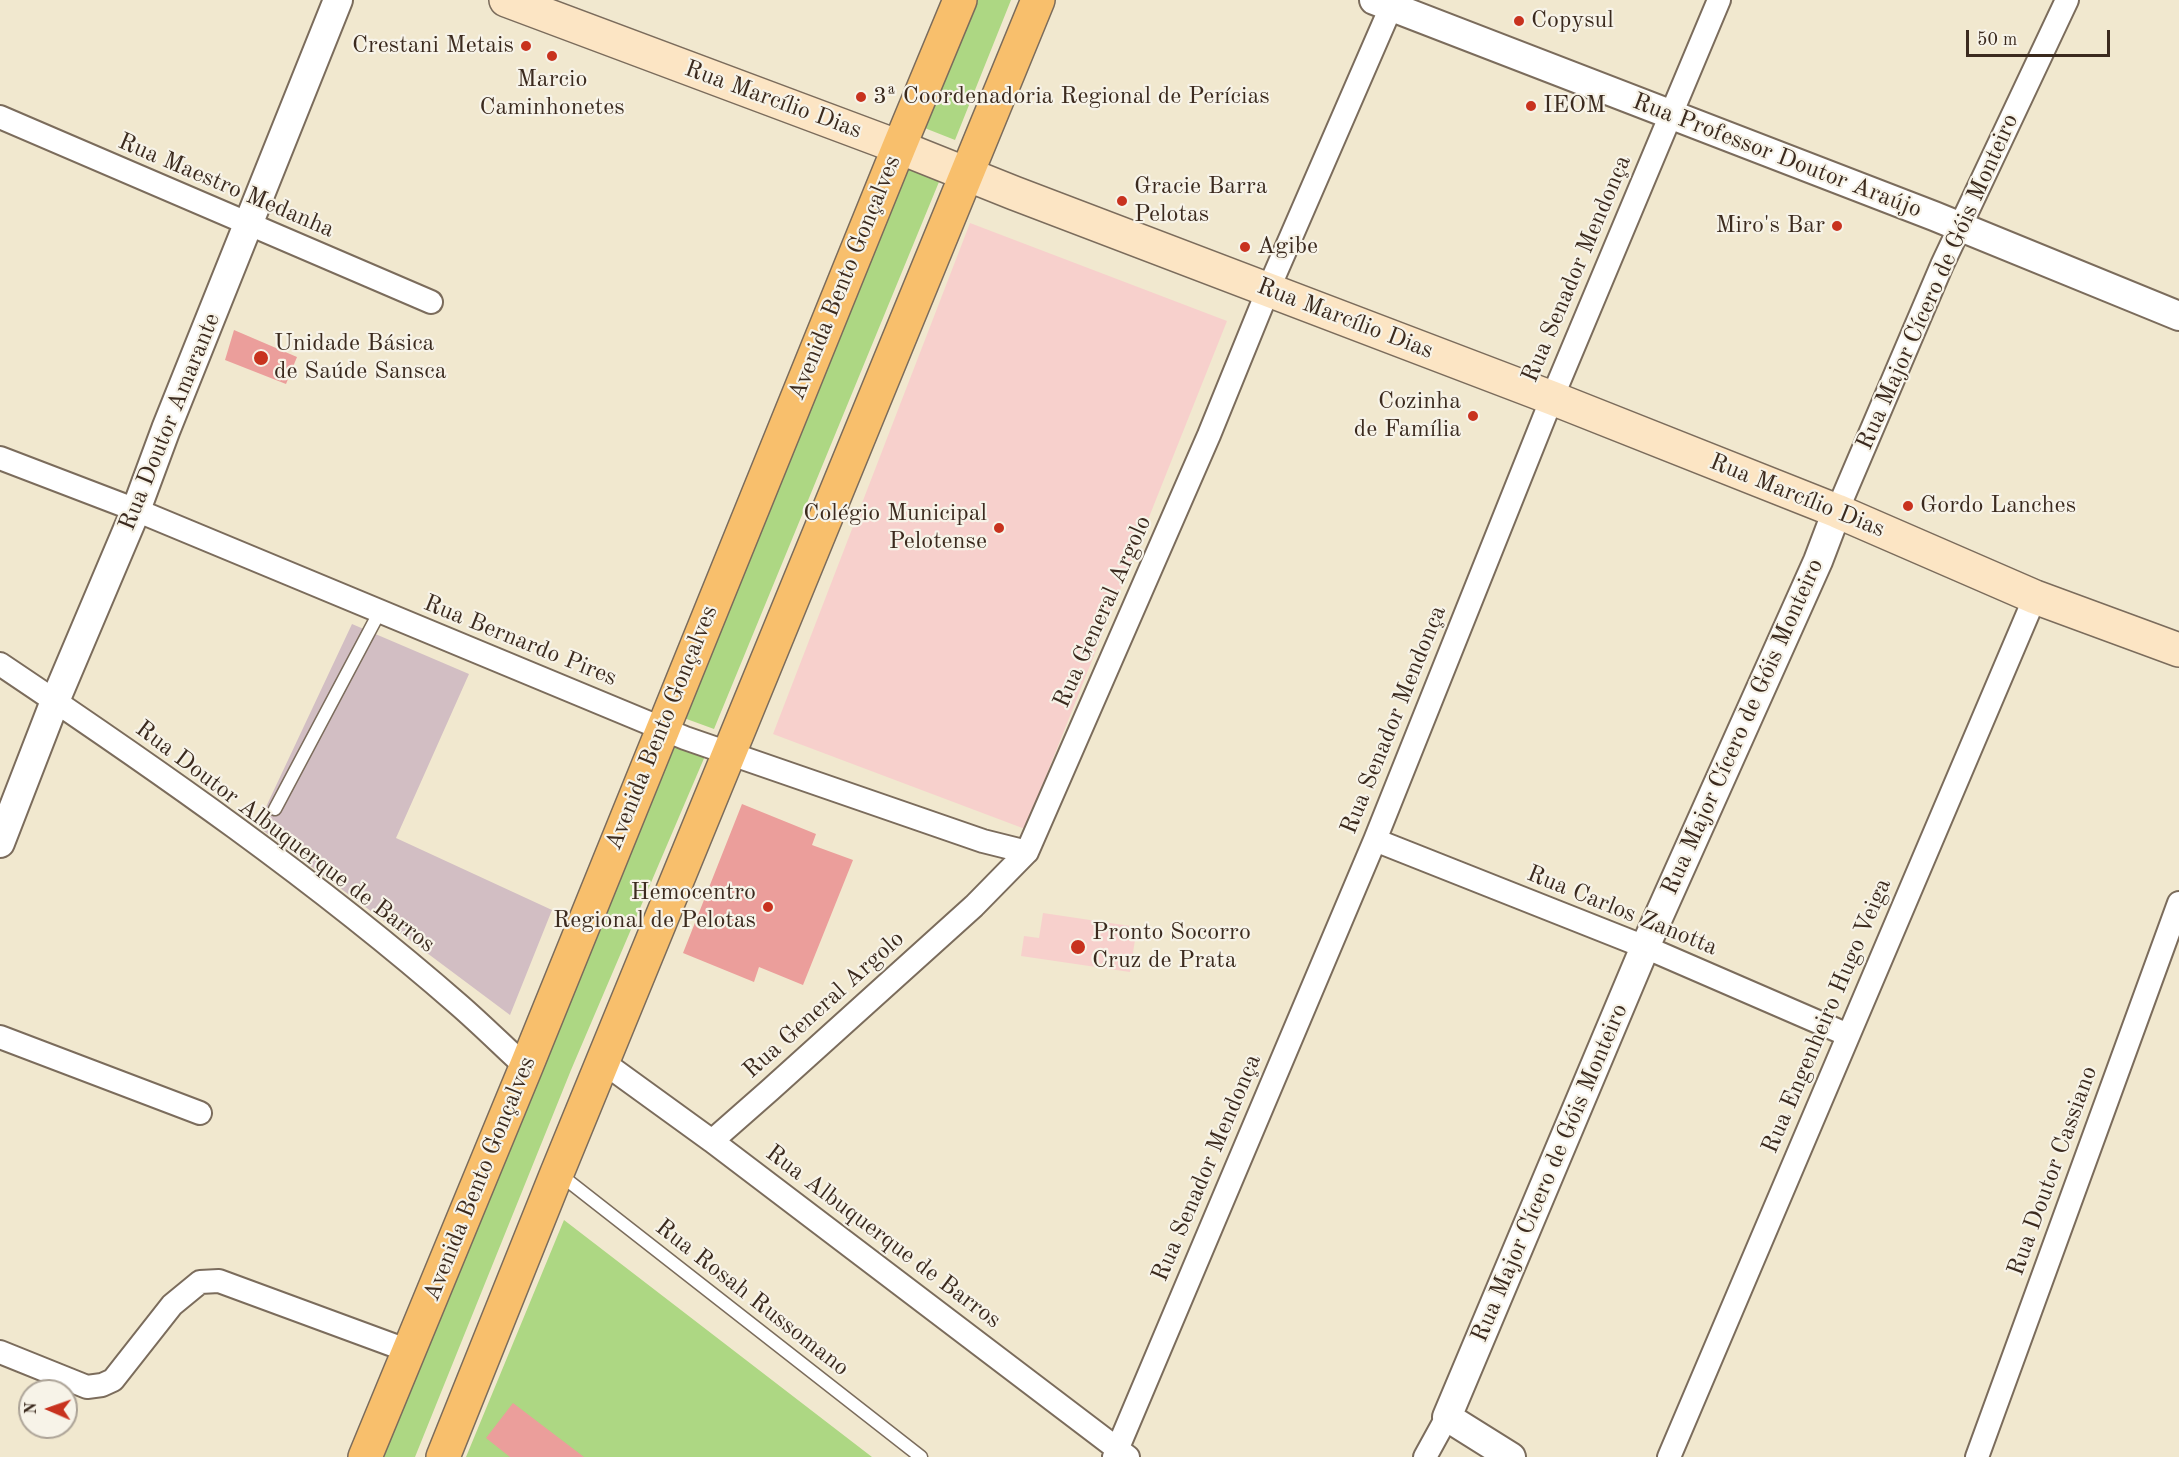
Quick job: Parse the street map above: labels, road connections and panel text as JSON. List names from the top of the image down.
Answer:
{
  "streets": {
    "main road": ["Rua Marcílio Dias", "Avenida Bento Gonçalves"],
    "street": [
      "Rua Professor Doutor Araújo",
      "Rua Maestro Medanha",
      "Rua Senador Mendonça",
      "Rua Major Cícero de Góis Monteiro",
      "Rua Doutor Amarante",
      "Rua General Argolo",
      "Rua Bernardo Pires",
      "Rua Doutor Albuquerque de Barros",
      "Rua Carlos Zanotta",
      "Rua Engenheiro Hugo Veiga",
      "Rua Doutor Cassiano",
      "Rua Albuquerque de Barros"
    ],
    "lane": ["Rua Rosah Russomano"]
  },
  "crossings": [
    ["Rua Marcílio Dias", "Rua Senador Mendonça"],
    ["Rua Marcílio Dias", "Avenida Bento Gonçalves"],
    ["Rua Marcílio Dias", "Rua Major Cícero de Góis Monteiro"],
    ["Rua Marcílio Dias", "Rua General Argolo"],
    ["Rua Marcílio Dias", "Rua Engenheiro Hugo Veiga"],
    ["Rua Professor Doutor Araújo", "Rua Senador Mendonça"],
    ["Rua Professor Doutor Araújo", "Rua Major Cícero de Góis Monteiro"],
    ["Rua Professor Doutor Araújo", "Rua General Argolo"],
    ["Rua Maestro Medanha", "Rua Doutor Amarante"],
    ["Rua Senador Mendonça", "Rua Carlos Zanotta"],
    ["Rua Senador Mendonça", "Rua Albuquerque de Barros"],
    ["Avenida Bento Gonçalves", "Rua Bernardo Pires"],
    ["Avenida Bento Gonçalves", "Rua Doutor Albuquerque de Barros"],
    ["Rua Major Cícero de Góis Monteiro", "Rua Carlos Zanotta"],
    ["Rua Doutor Amarante", "Rua Bernardo Pires"],
    ["Rua Doutor Amarante", "Rua Doutor Albuquerque de Barros"],
    ["Rua General Argolo", "Rua Bernardo Pires"],
    ["Rua General Argolo", "Rua Albuquerque de Barros"],
    ["Rua Carlos Zanotta", "Rua Engenheiro Hugo Veiga"]
  ],
  "places": [
    "Copysul",
    "Crestani Metais",
    "Marcio Caminhonetes",
    "3ª Coordenadoria Regional de Perícias",
    "IEOM",
    "Gracie Barra Pelotas",
    "Miro's Bar",
    "Agibe",
    "Unidade Básica de Saúde Sansca",
    "Cozinha de Família",
    "Gordo Lanches",
    "Colégio Municipal Pelotense",
    "Hemocentro Regional de Pelotas",
    "Pronto Socorro Cruz de Prata"
  ],
  "scale_bar": "50 m",
  "north": "left"
}
